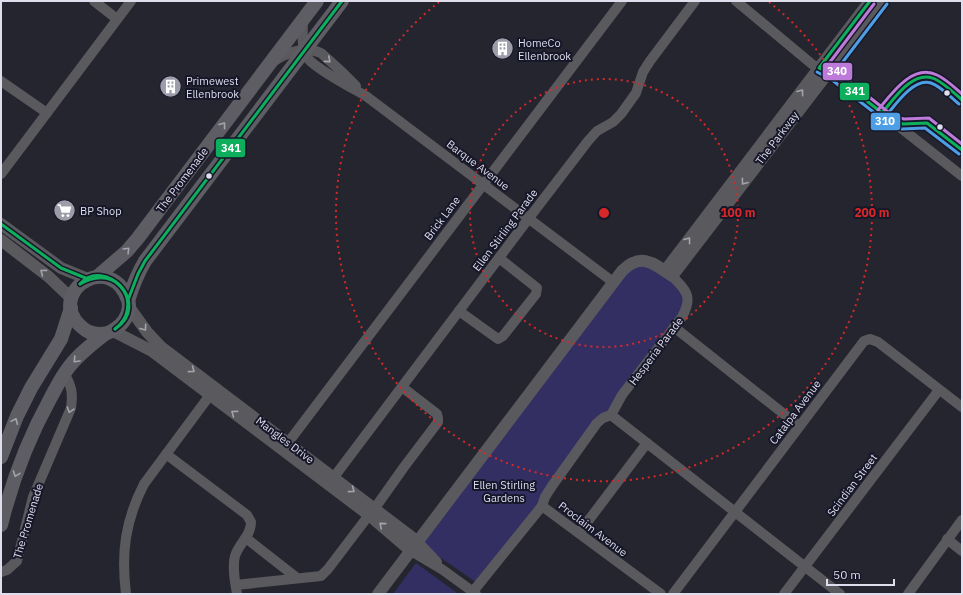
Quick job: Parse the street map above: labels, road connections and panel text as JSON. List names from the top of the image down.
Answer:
{
  "streets": {
    "main road": ["The Promenade"],
    "street": [
      "The Parkway",
      "Barque Avenue",
      "Brick Lane",
      "Ellen Stirling Parade",
      "Hesperia Parade",
      "Catalpa Avenue",
      "Mangles Drive",
      "Scindian Street",
      "Proclaim Avenue"
    ]
  },
  "crossings": [
    ["The Parkway", "Hesperia Parade"],
    ["Barque Avenue", "The Promenade"],
    ["Barque Avenue", "Brick Lane"],
    ["Barque Avenue", "Ellen Stirling Parade"],
    ["Barque Avenue", "Hesperia Parade"],
    ["The Promenade", "Mangles Drive"],
    ["Brick Lane", "Mangles Drive"],
    ["Ellen Stirling Parade", "Mangles Drive"],
    ["Hesperia Parade", "Mangles Drive"],
    ["Catalpa Avenue", "Scindian Street"],
    ["Mangles Drive", "Proclaim Avenue"]
  ],
  "parks": ["Ellen Stirling Gardens"],
  "places": {
    "building": ["HomeCo Ellenbrook", "Primewest Ellenbrook"],
    "supermarket": ["BP Shop"]
  },
  "lines": ["transit line 341", "transit line 310", "transit line 340"],
  "scale_bar": "50 m",
  "rings": ["100 m", "200 m"]
}
